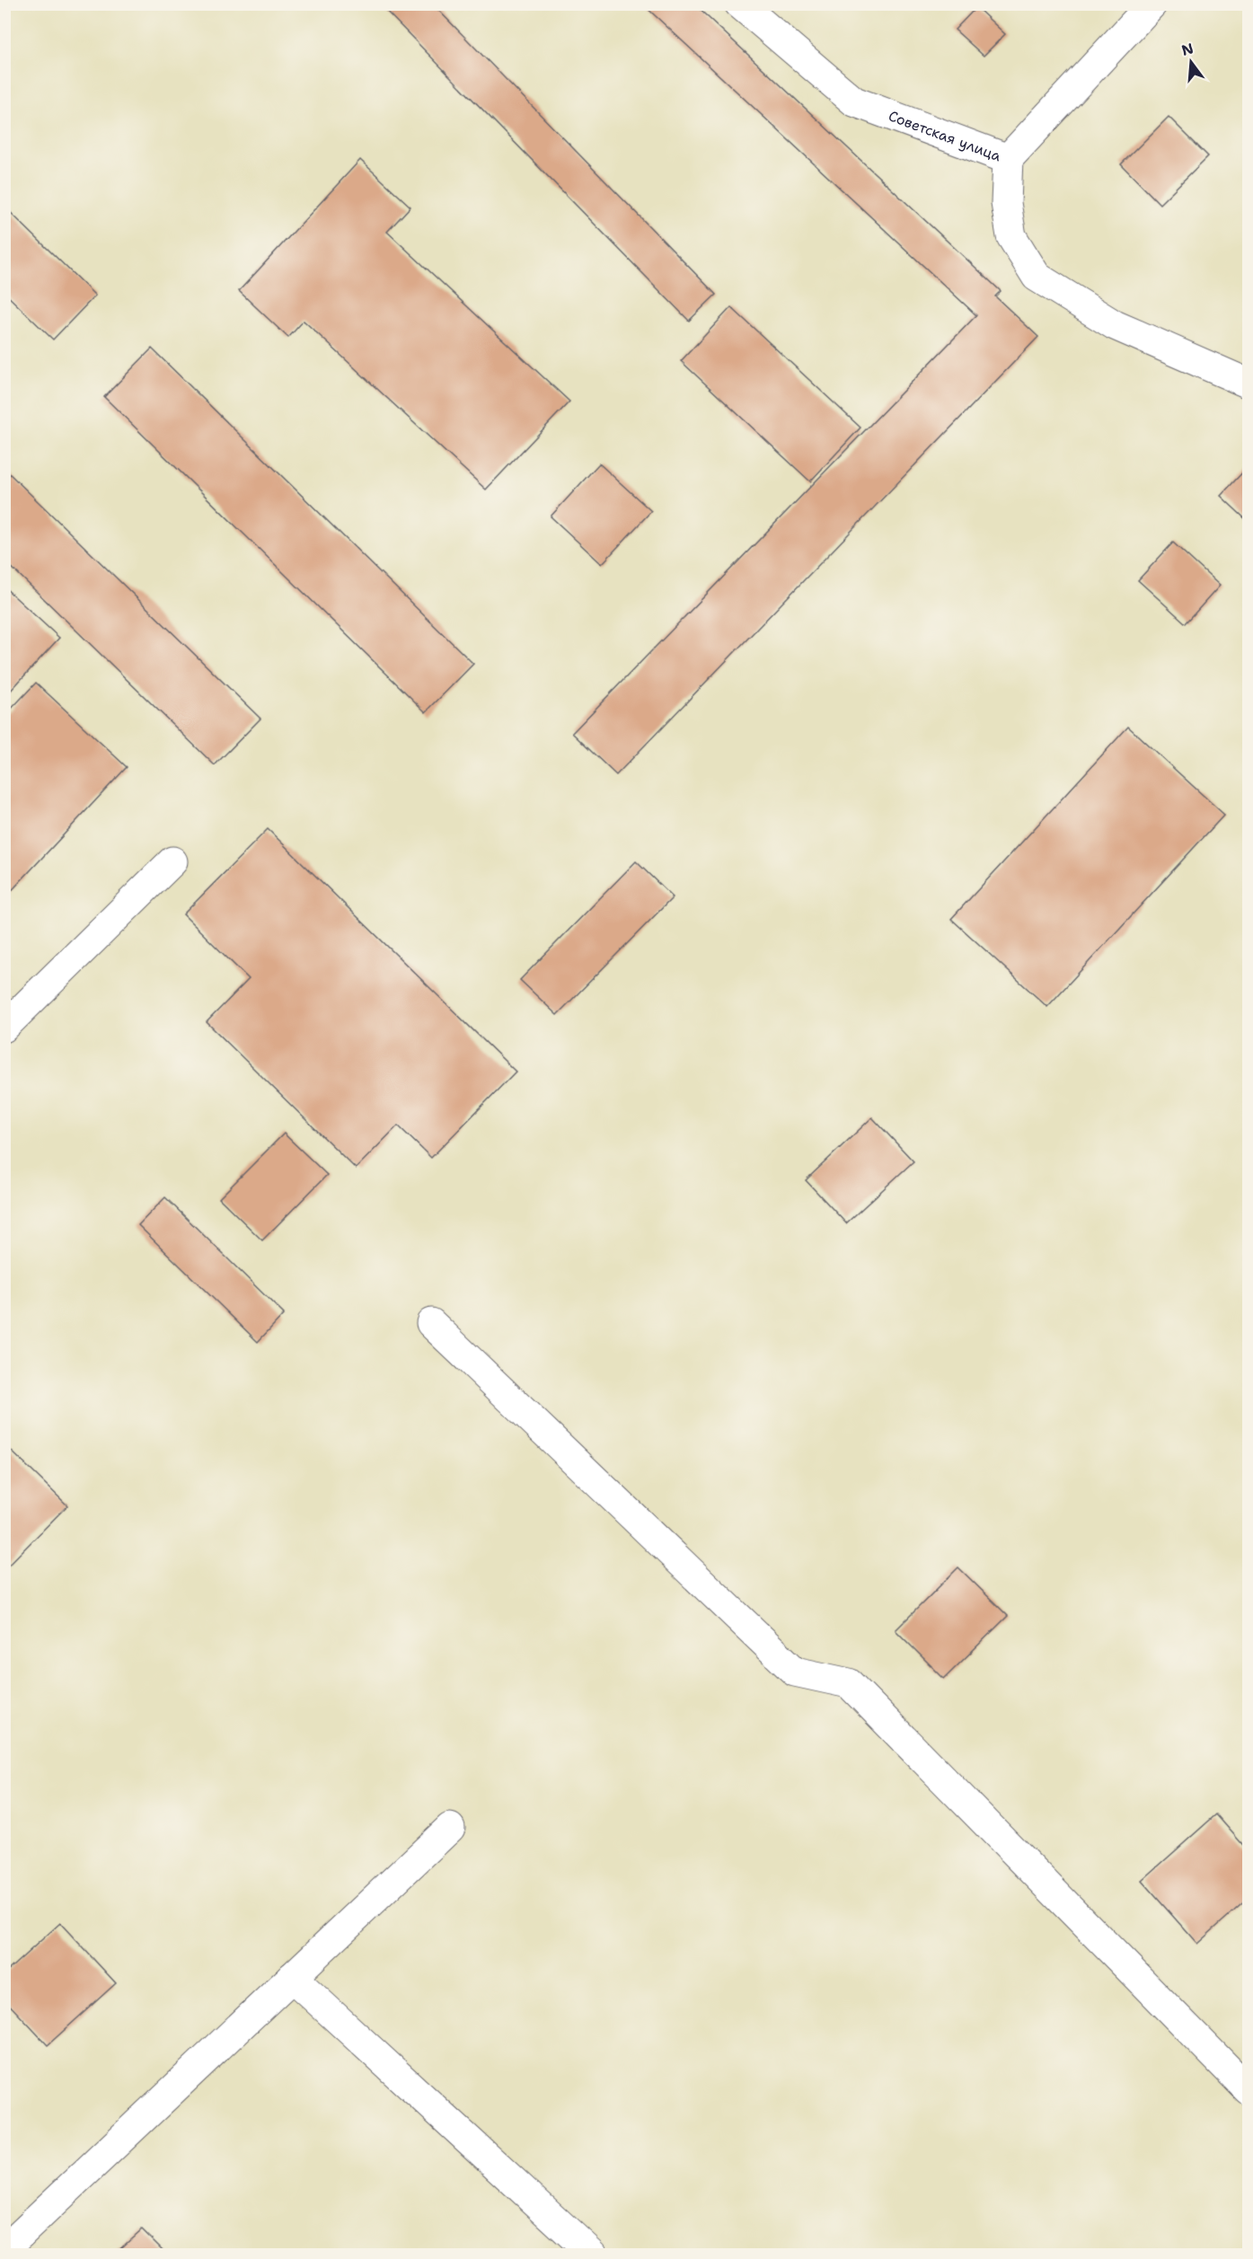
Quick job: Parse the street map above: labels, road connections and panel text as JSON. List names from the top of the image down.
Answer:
{
  "streets": {
    "street": ["Советская улица"]
  },
  "north": "top"
}
